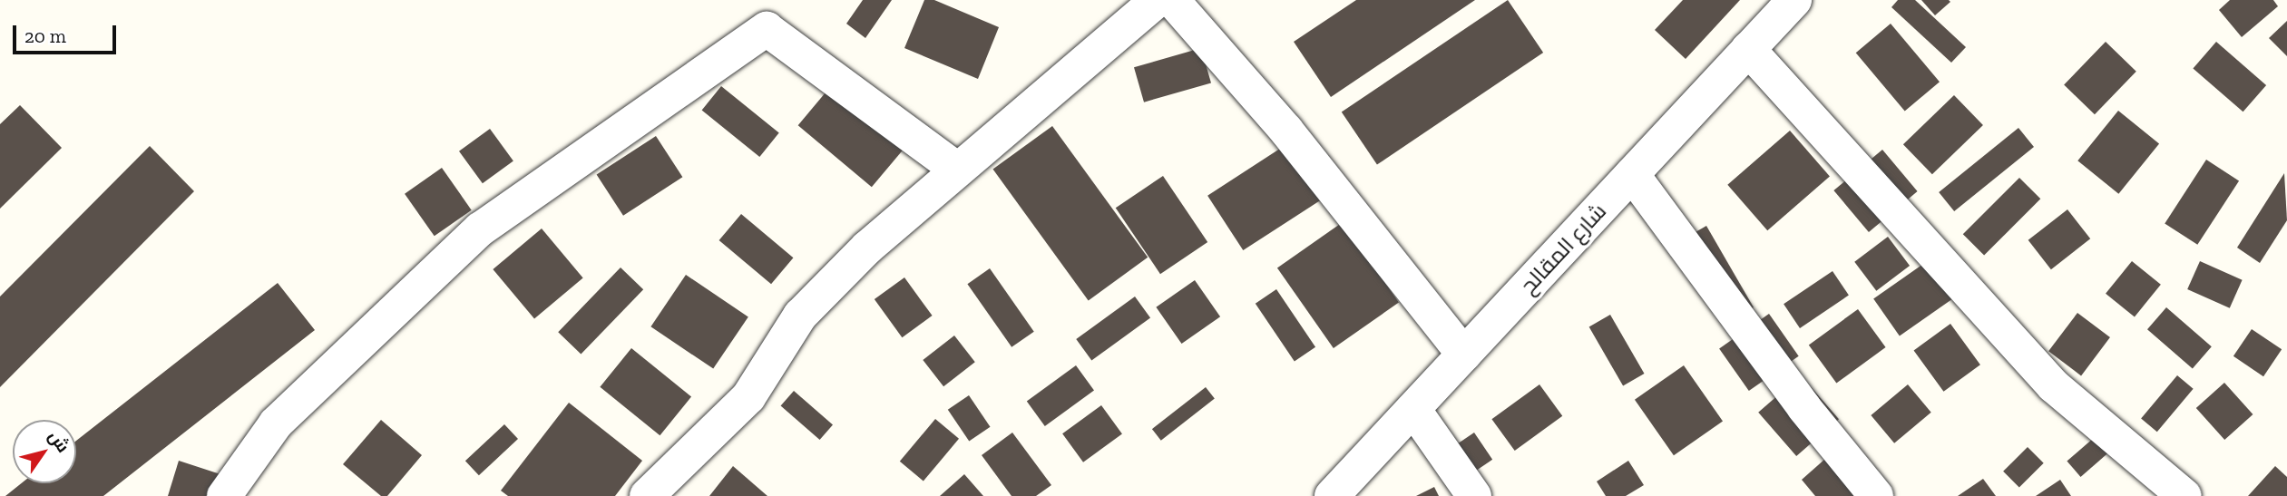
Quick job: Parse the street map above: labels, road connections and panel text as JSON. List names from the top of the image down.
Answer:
{
  "streets": {
    "street": ["شارع المقالح"]
  },
  "scale_bar": "20 m",
  "north": "top right"
}
